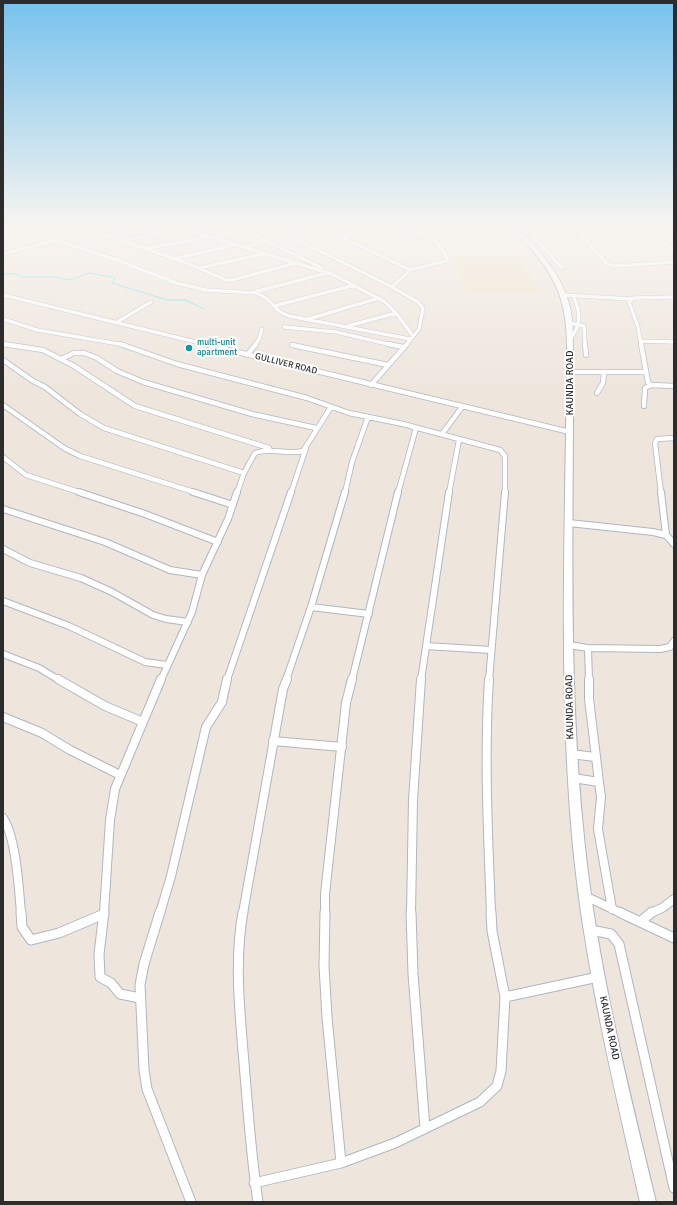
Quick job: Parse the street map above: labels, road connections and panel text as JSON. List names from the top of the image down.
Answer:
{
  "streets": {
    "main road": ["KAUNDA ROAD"],
    "street": ["GULLIVER ROAD"]
  },
  "crossings": [
    ["GULLIVER ROAD", "KAUNDA ROAD"]
  ],
  "places": ["multi-unit apartment"]
}
